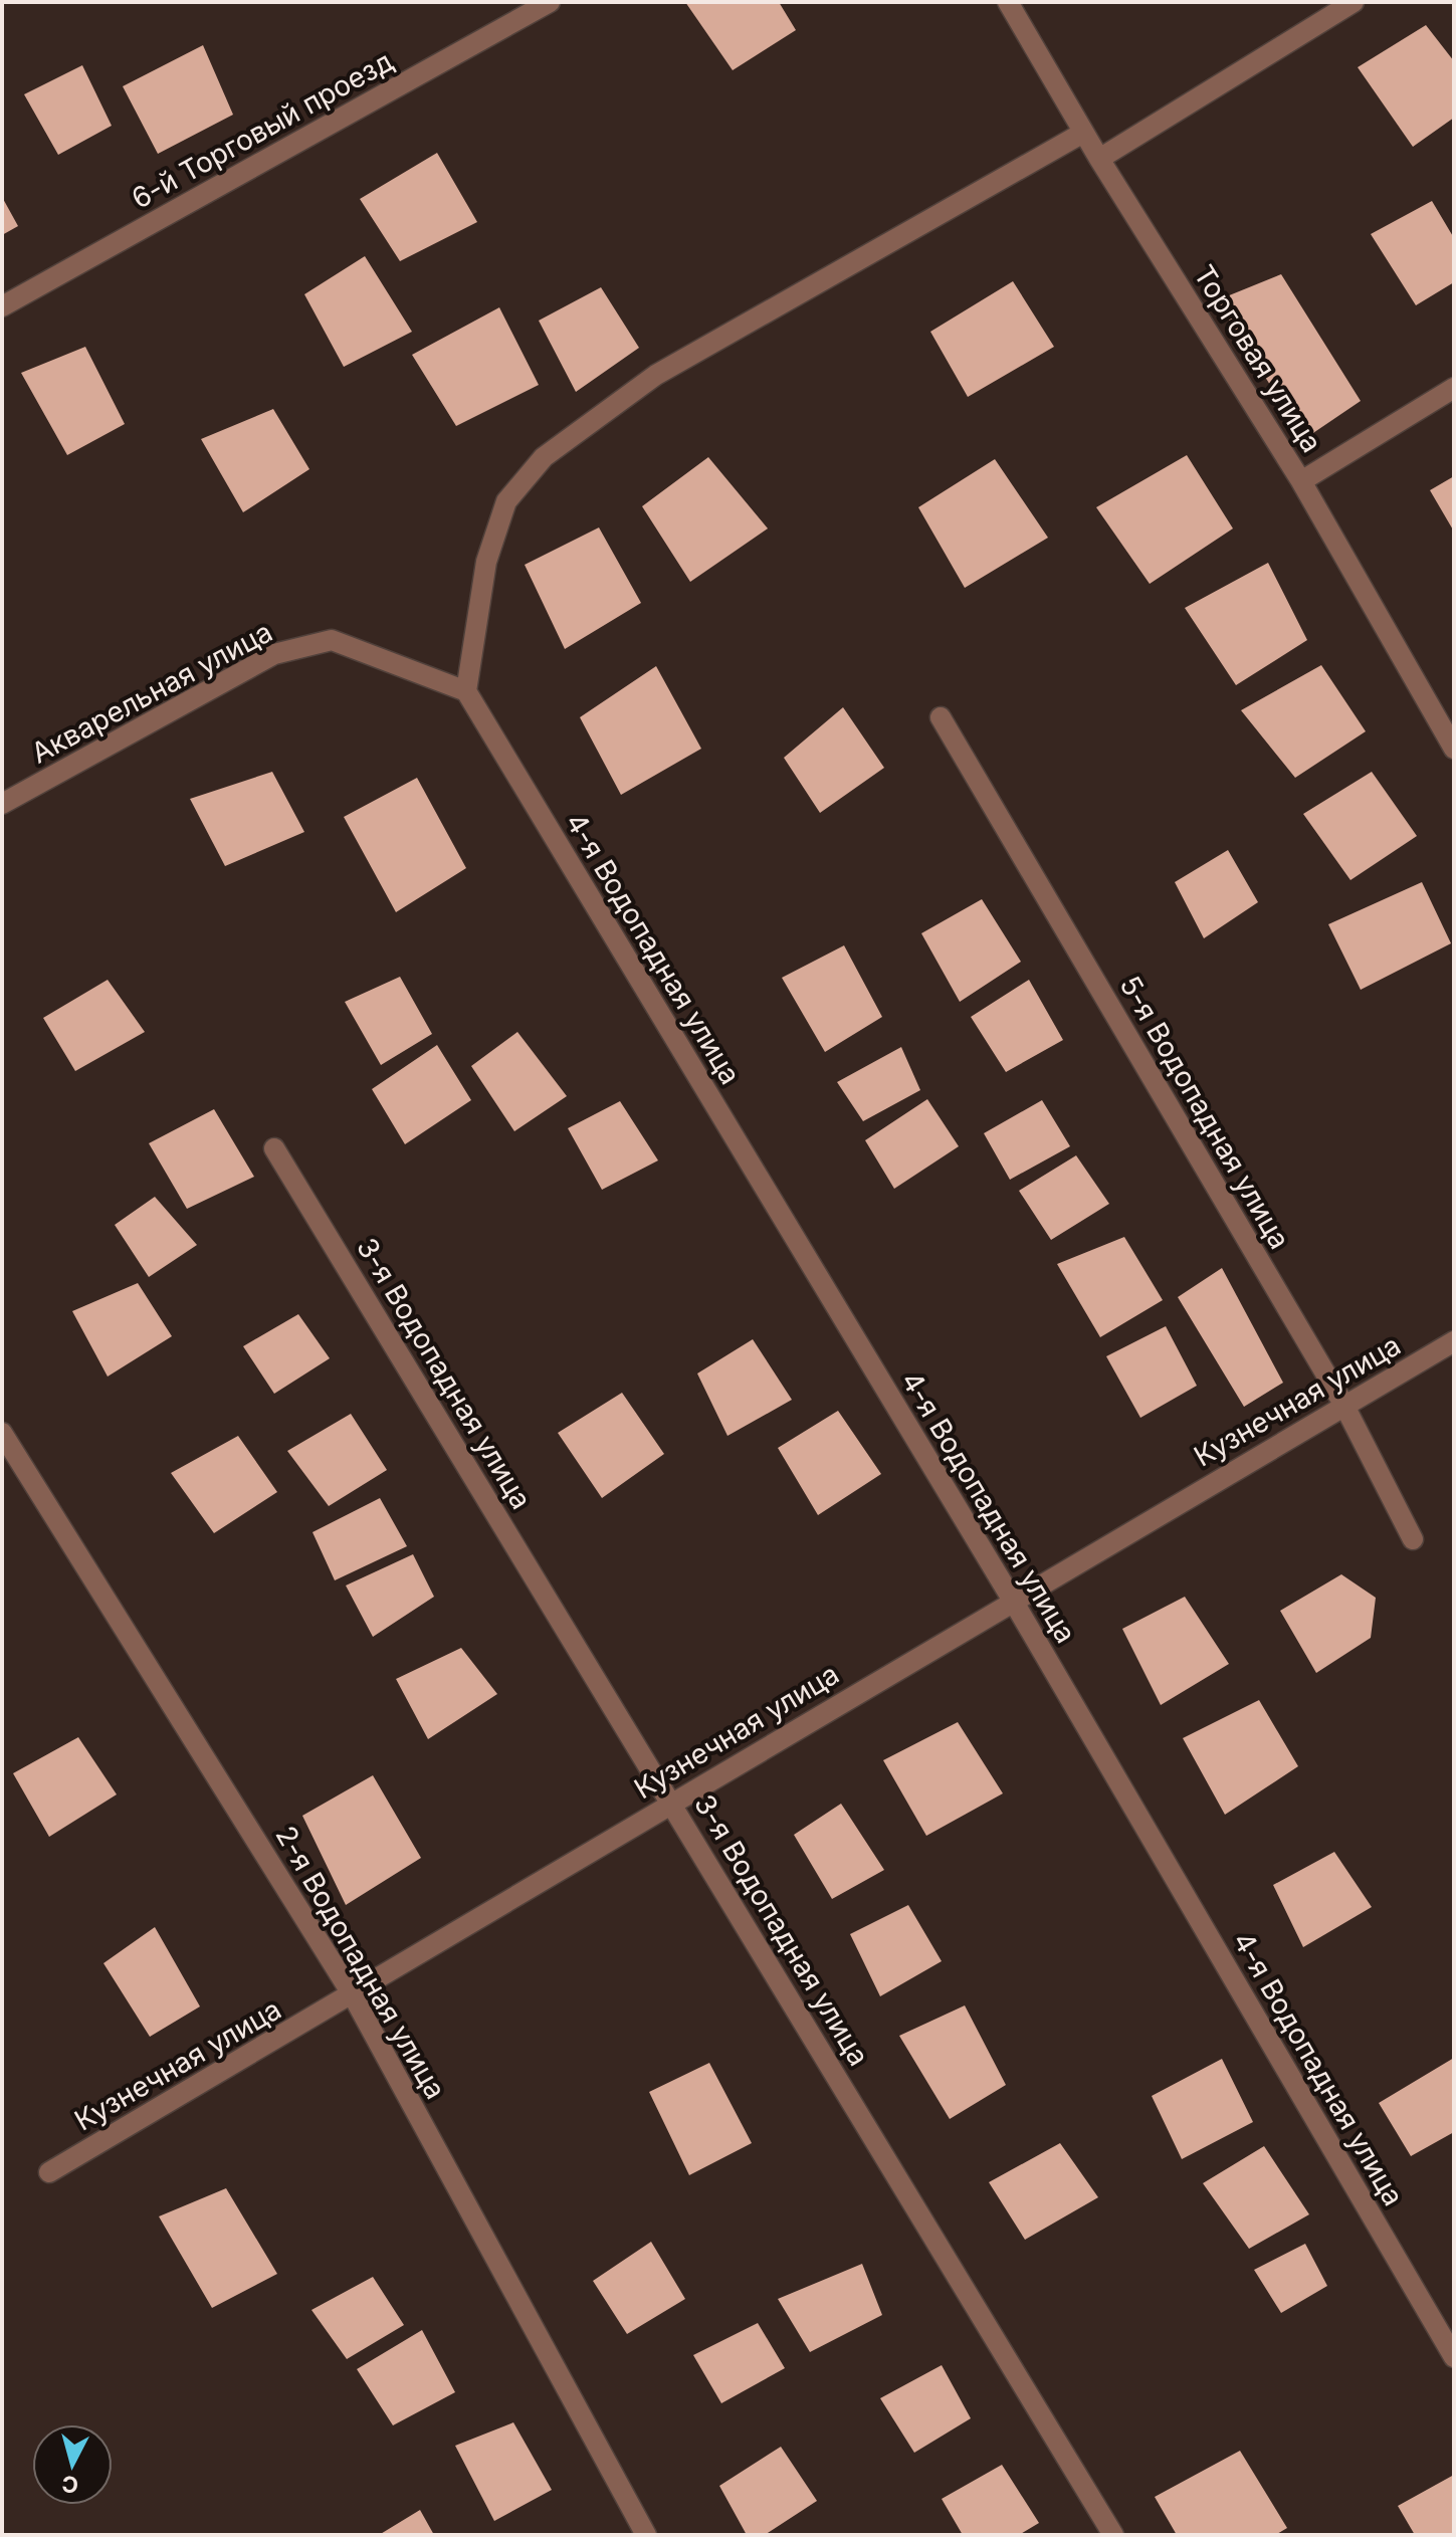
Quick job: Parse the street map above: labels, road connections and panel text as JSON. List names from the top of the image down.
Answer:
{
  "streets": {
    "street": [
      "6-й Торговый проезд",
      "Торговая улица",
      "Акварельная улица",
      "4-я Водопадная улица",
      "5-я Водопадная улица",
      "3-я Водопадная улица",
      "Кузнечная улица",
      "2-я Водопадная улица"
    ]
  },
  "crossings": [
    ["Акварельная улица", "4-я Водопадная улица"],
    ["4-я Водопадная улица", "Кузнечная улица"],
    ["5-я Водопадная улица", "Кузнечная улица"],
    ["3-я Водопадная улица", "Кузнечная улица"],
    ["Кузнечная улица", "2-я Водопадная улица"]
  ],
  "north": "bottom"
}
